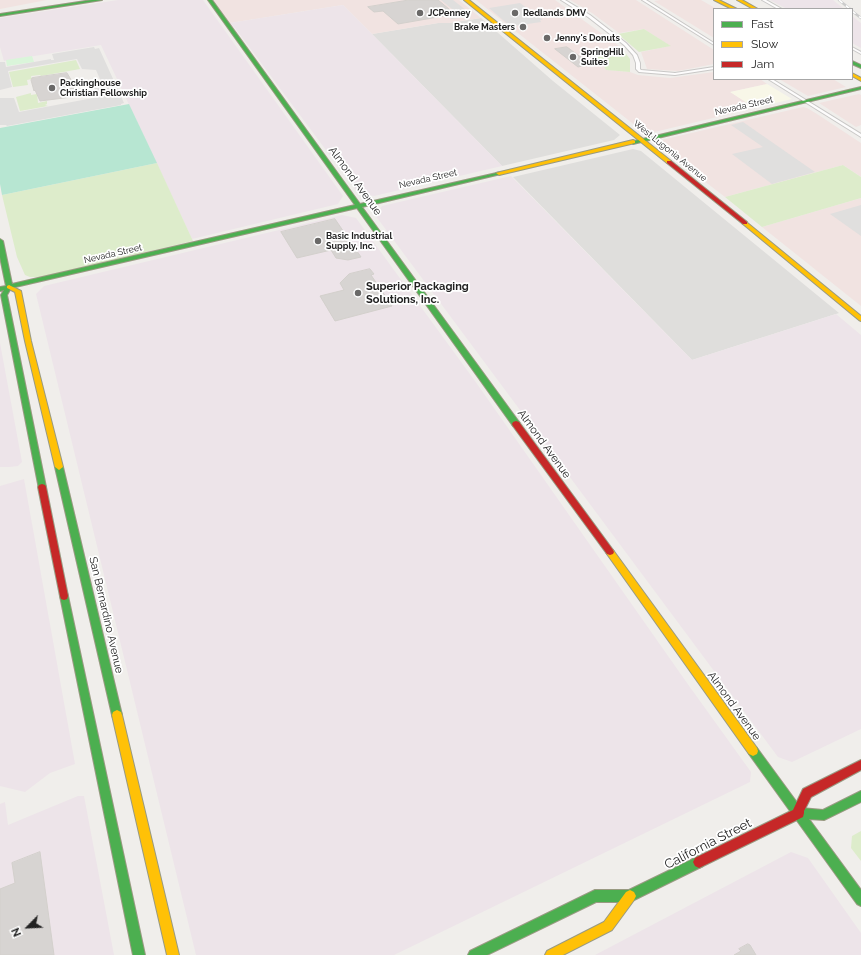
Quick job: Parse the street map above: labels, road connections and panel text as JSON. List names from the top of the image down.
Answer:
{
  "streets": {
    "main road": [
      "Nevada Street",
      "West Lugonia Avenue",
      "Almond Avenue",
      "San Bernardino Avenue",
      "California Street"
    ]
  },
  "crossings": [
    ["Nevada Street", "West Lugonia Avenue"],
    ["Nevada Street", "Almond Avenue"],
    ["Nevada Street", "San Bernardino Avenue"],
    ["Almond Avenue", "California Street"]
  ],
  "places": [
    "JCPenney",
    "Redlands DMV",
    "Brake Masters",
    "Jenny's Donuts",
    "SpringHill Suites",
    "Packinghouse Christian Fellowship",
    "Basic Industrial Supply, Inc.",
    "Superior Packaging Solutions, Inc."
  ],
  "legend": ["Fast", "Slow", "Jam"],
  "north": "bottom left"
}
